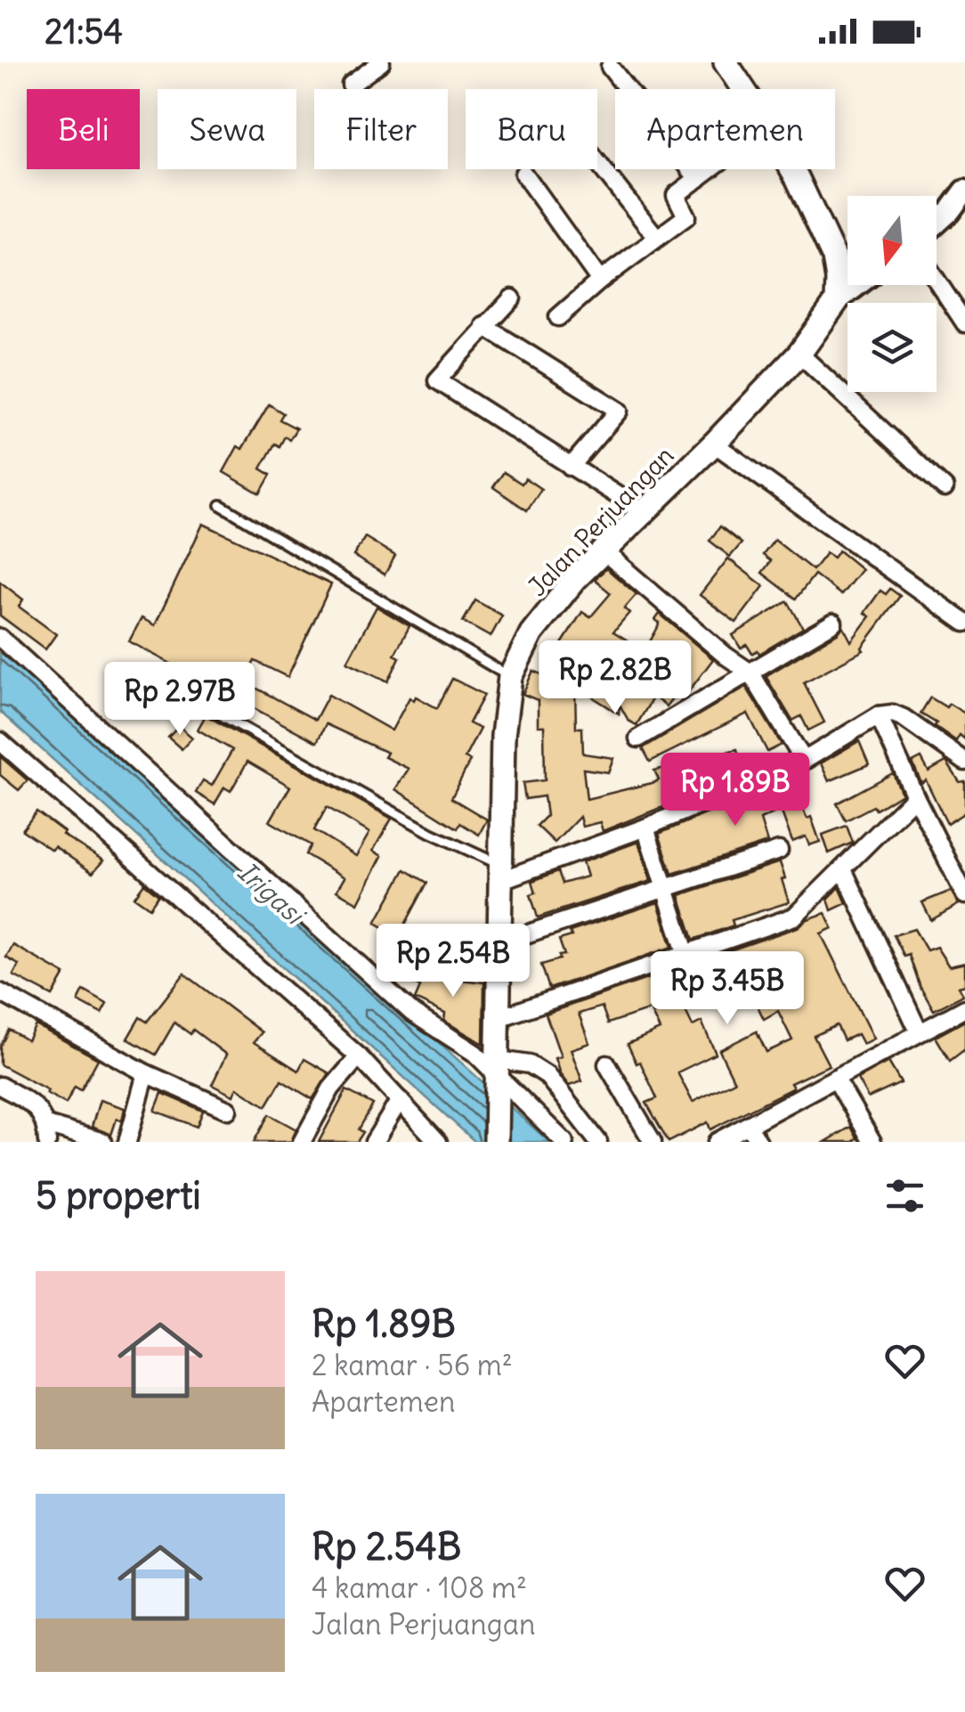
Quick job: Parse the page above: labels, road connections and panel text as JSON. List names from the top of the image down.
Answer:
{
  "streets": {
    "main road": ["Jalan Perjuangan"]
  },
  "water": ["Irigasi"],
  "north": "bottom",
  "page": {
    "status": "21:54",
    "chip": [
      "Beli",
      "Sewa",
      "Filter",
      "Baru",
      "Apartemen"
    ],
    "price": [
      "Rp 2.82B",
      "Rp 2.97B",
      "Rp 1.89B",
      "Rp 2.54B",
      "Rp 3.45B"
    ],
    "heading": "5 properti",
    "list": [
      {
        "name": "Rp 1.89B",
        "note": "2 kamar · 56 m² · Apartemen"
      },
      {
        "name": "Rp 2.54B",
        "note": "4 kamar · 108 m² · Jalan Perjuangan"
      }
    ]
  }
}
